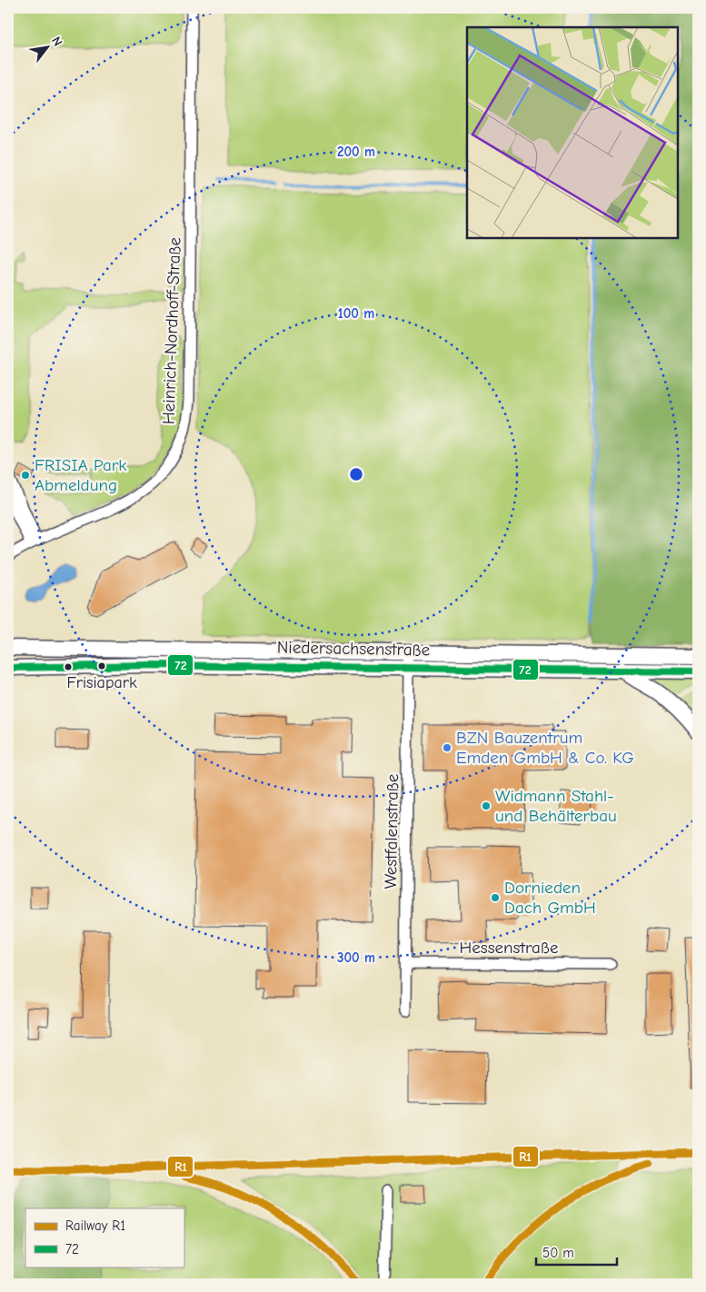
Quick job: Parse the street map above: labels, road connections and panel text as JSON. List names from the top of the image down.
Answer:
{
  "streets": {
    "main road": ["Niedersachsenstraße"],
    "street": ["Heinrich-Nordhoff-Straße", "Westfalenstraße", "Hessenstraße"]
  },
  "crossings": [
    ["Niedersachsenstraße", "Westfalenstraße"],
    ["Westfalenstraße", "Hessenstraße"]
  ],
  "places": [
    "FRISIA Park Abmeldung",
    "Frisiapark",
    "BZN Bauzentrum Emden GmbH & Co. KG",
    "Widmann Stahl- und Behälterbau",
    "Dornieden Dach GmbH"
  ],
  "lines": ["transit line 72", "rail line R1"],
  "legend": ["Railway R1", "72"],
  "scale_bar": "50 m",
  "north": "top right",
  "rings": ["200 m", "100 m", "300 m"]
}
